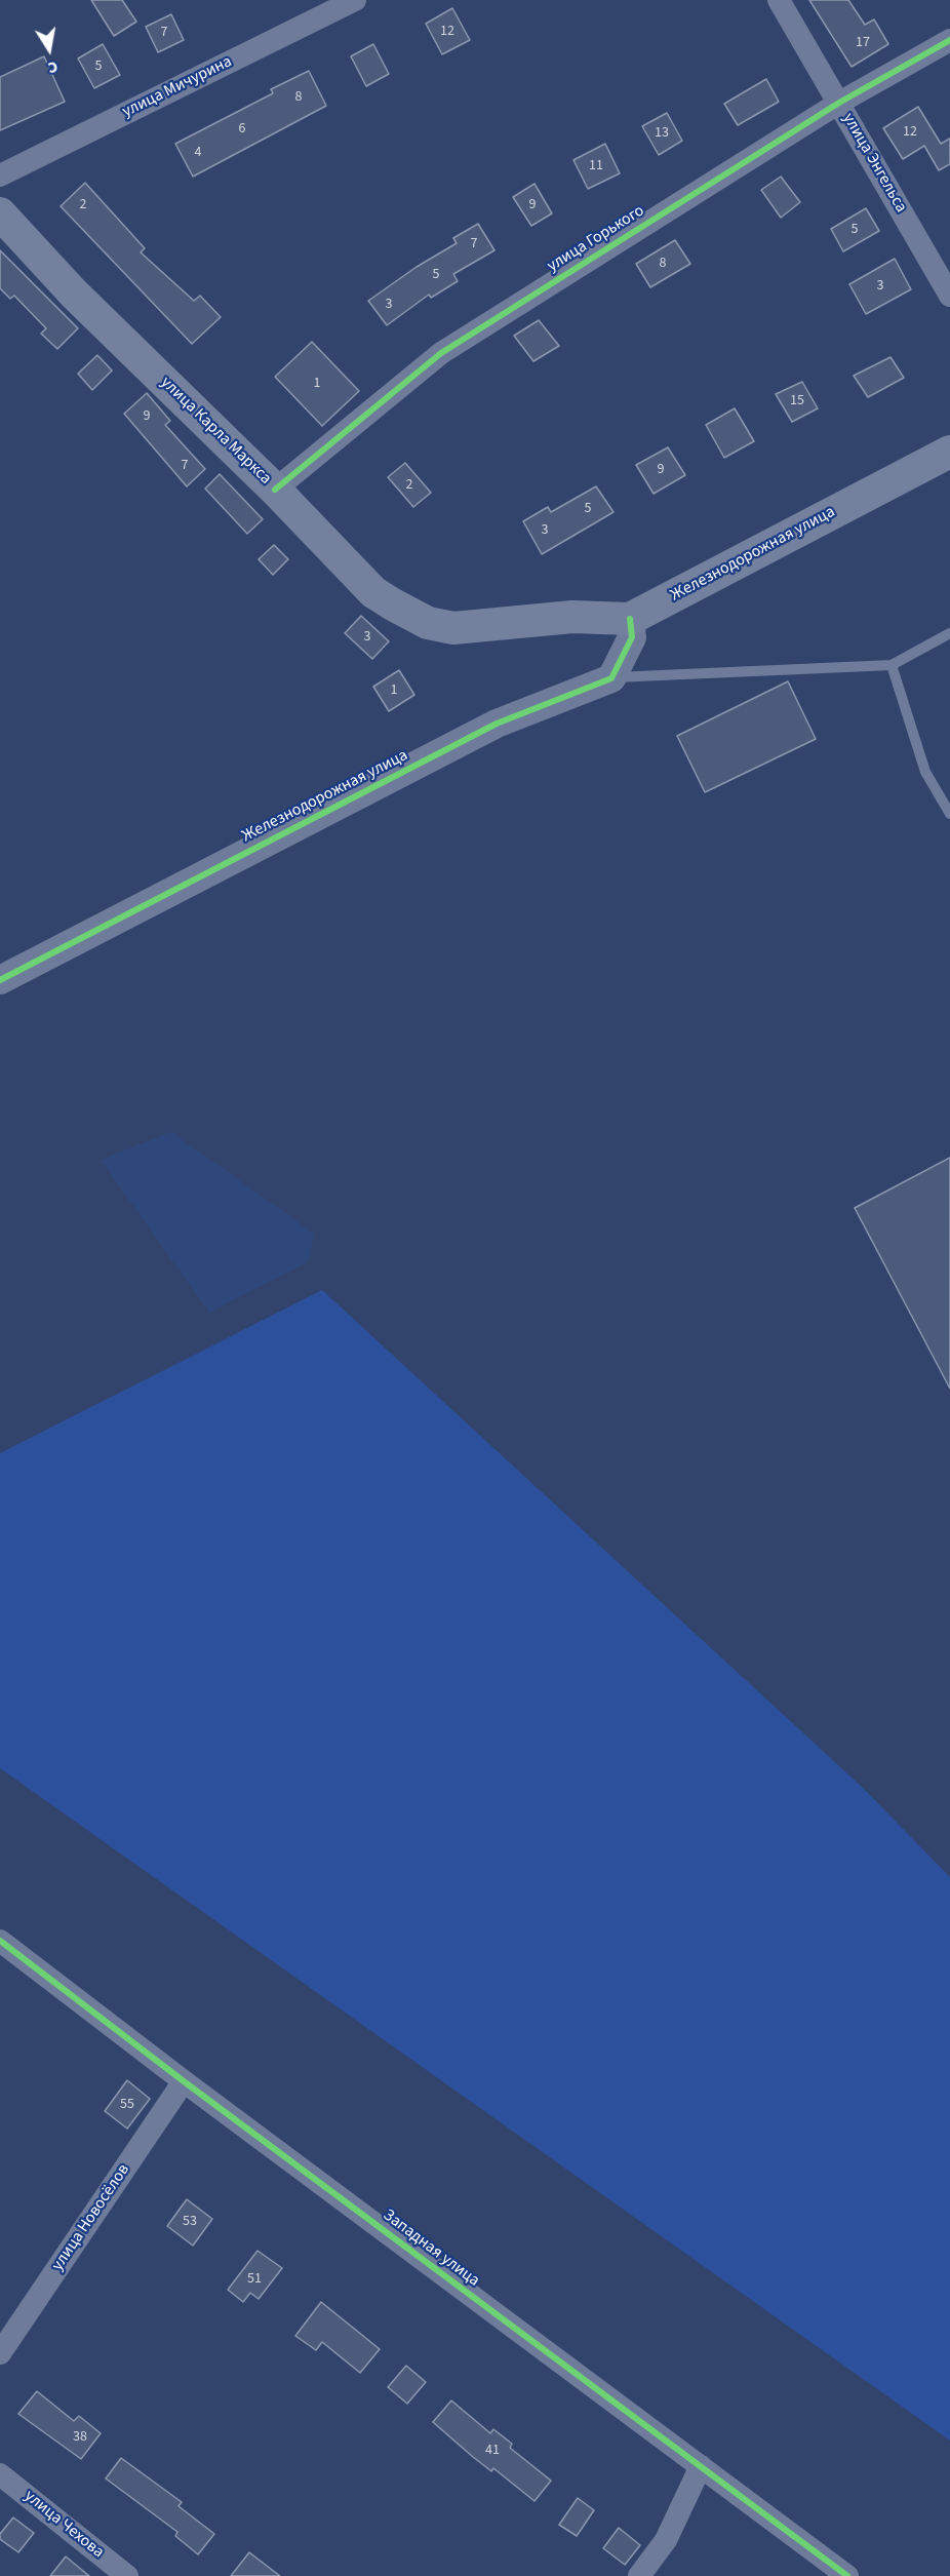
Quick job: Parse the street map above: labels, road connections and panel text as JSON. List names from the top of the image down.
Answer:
{
  "streets": {
    "main road": ["улица Карла Маркса", "Железнодорожная улица"],
    "street": [
      "улица Мичурина",
      "улица Энгельса",
      "улица Горького",
      "улица Новосёлов",
      "Западная улица",
      "улица Чехова"
    ]
  },
  "crossings": [
    ["улица Энгельса", "улица Горького"],
    ["улица Горького", "улица Карла Маркса"],
    ["улица Карла Маркса", "Железнодорожная улица"],
    ["улица Новосёлов", "Западная улица"]
  ],
  "house_numbers": [
    "12",
    "7",
    "17",
    "5",
    "8",
    "6",
    "12",
    "13",
    "4",
    "11",
    "2",
    "9",
    "5",
    "7",
    "8",
    "5",
    "3",
    "3",
    "1",
    "15",
    "9",
    "7",
    "9",
    "2",
    "5",
    "3",
    "3",
    "1",
    "55",
    "53",
    "51",
    "38",
    "41"
  ],
  "north": "bottom"
}
